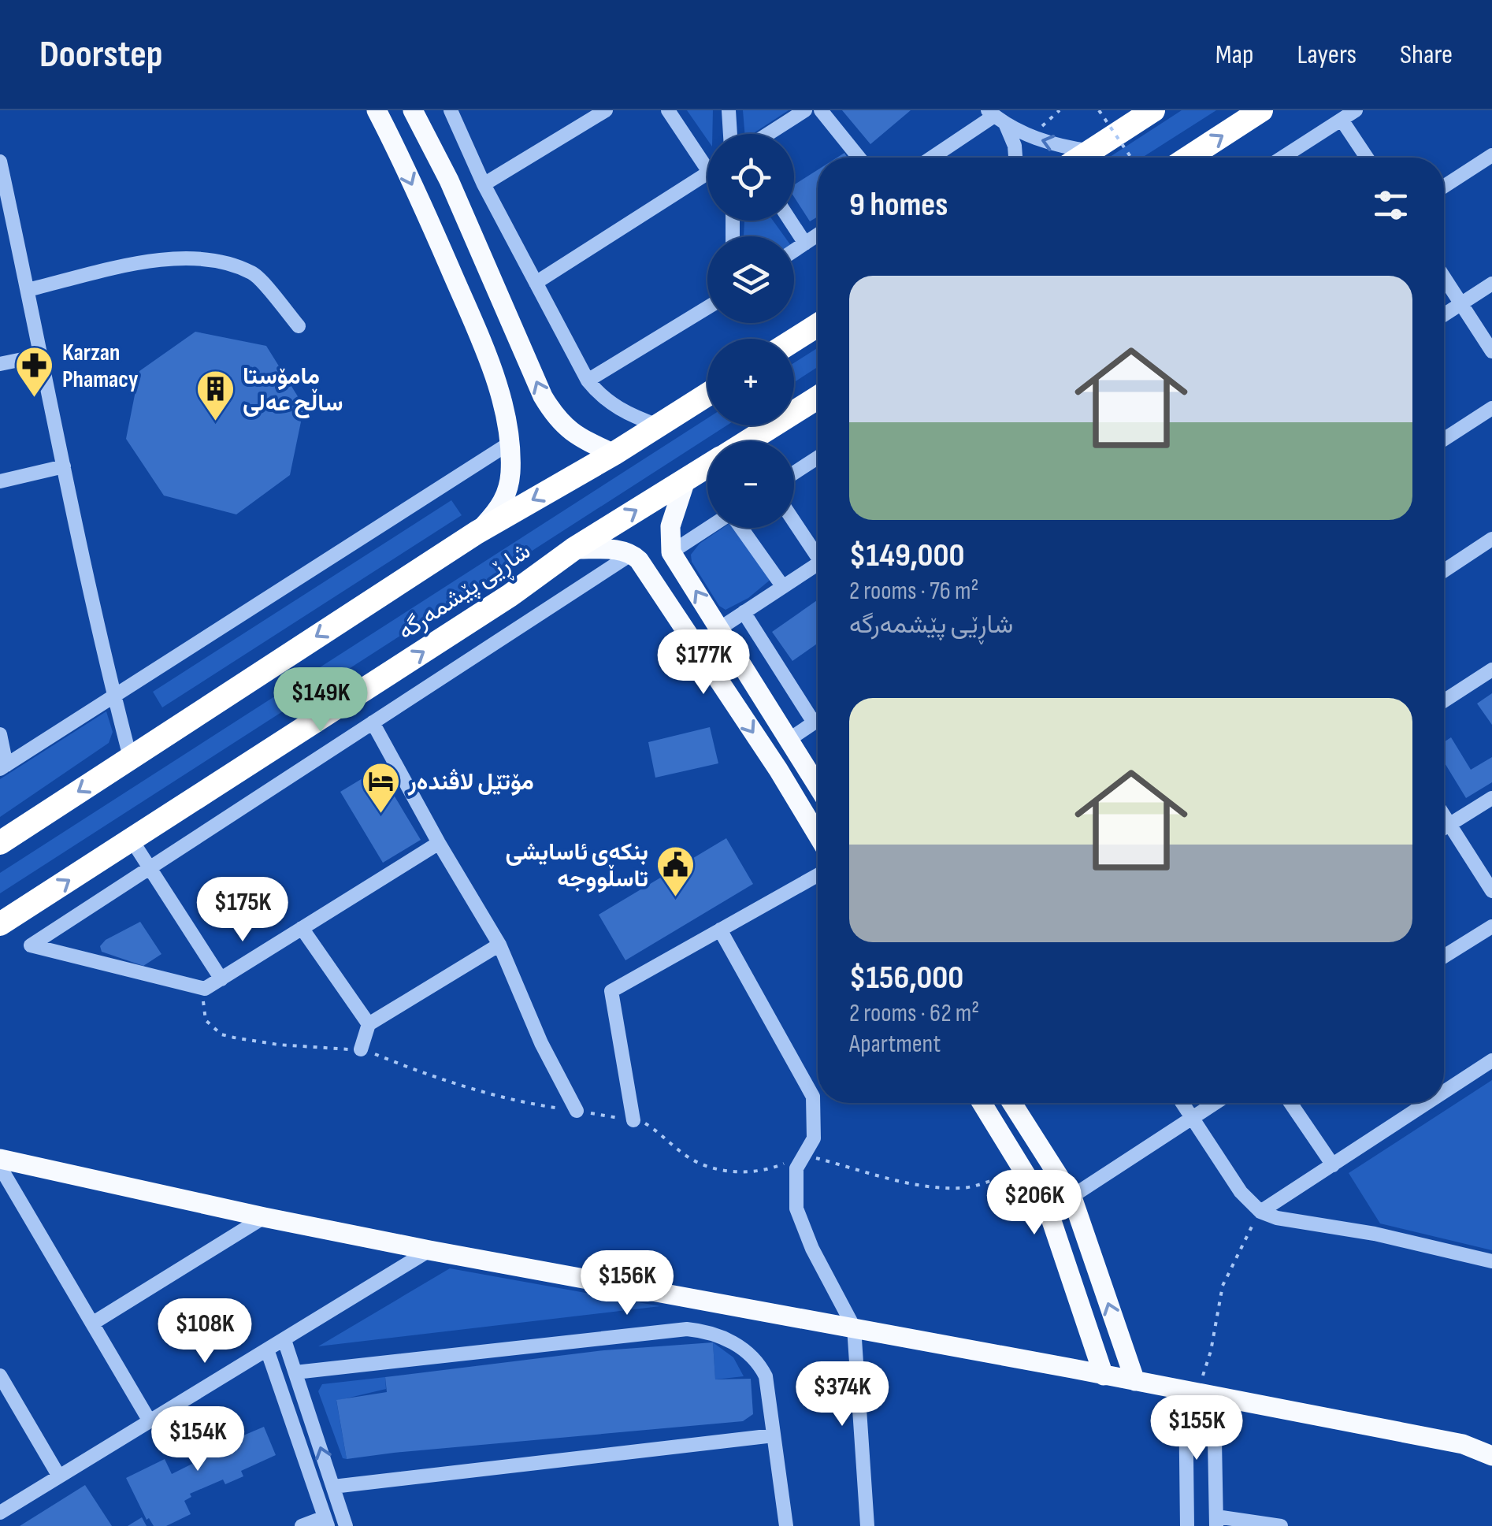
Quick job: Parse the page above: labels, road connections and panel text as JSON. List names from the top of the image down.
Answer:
{
  "streets": {
    "highway": ["شاڕێی پێشمەرگە"]
  },
  "places": {
    "pharmacy": ["Karzan Phamacy"],
    "building": ["مامۆستا ساڵح عەلی"],
    "hotel": ["مۆتێل لاڤندەر"],
    "public building": ["بنکەی ئاسایشی تاسڵووجە"]
  },
  "page": {
    "header": "Doorstep",
    "nav": ["Map", "Layers", "Share"],
    "map_buttons": ["+", "−"],
    "heading": "9 homes",
    "list": [
      {
        "name": "$149,000",
        "note": "2 rooms · 76 m² · شاڕێی پێشمەرگە"
      },
      {
        "name": "$156,000",
        "note": "2 rooms · 62 m² · Apartment"
      }
    ],
    "price": [
      "$177K",
      "$149K",
      "$175K",
      "$206K",
      "$156K",
      "$108K",
      "$374K",
      "$155K",
      "$154K"
    ]
  }
}
